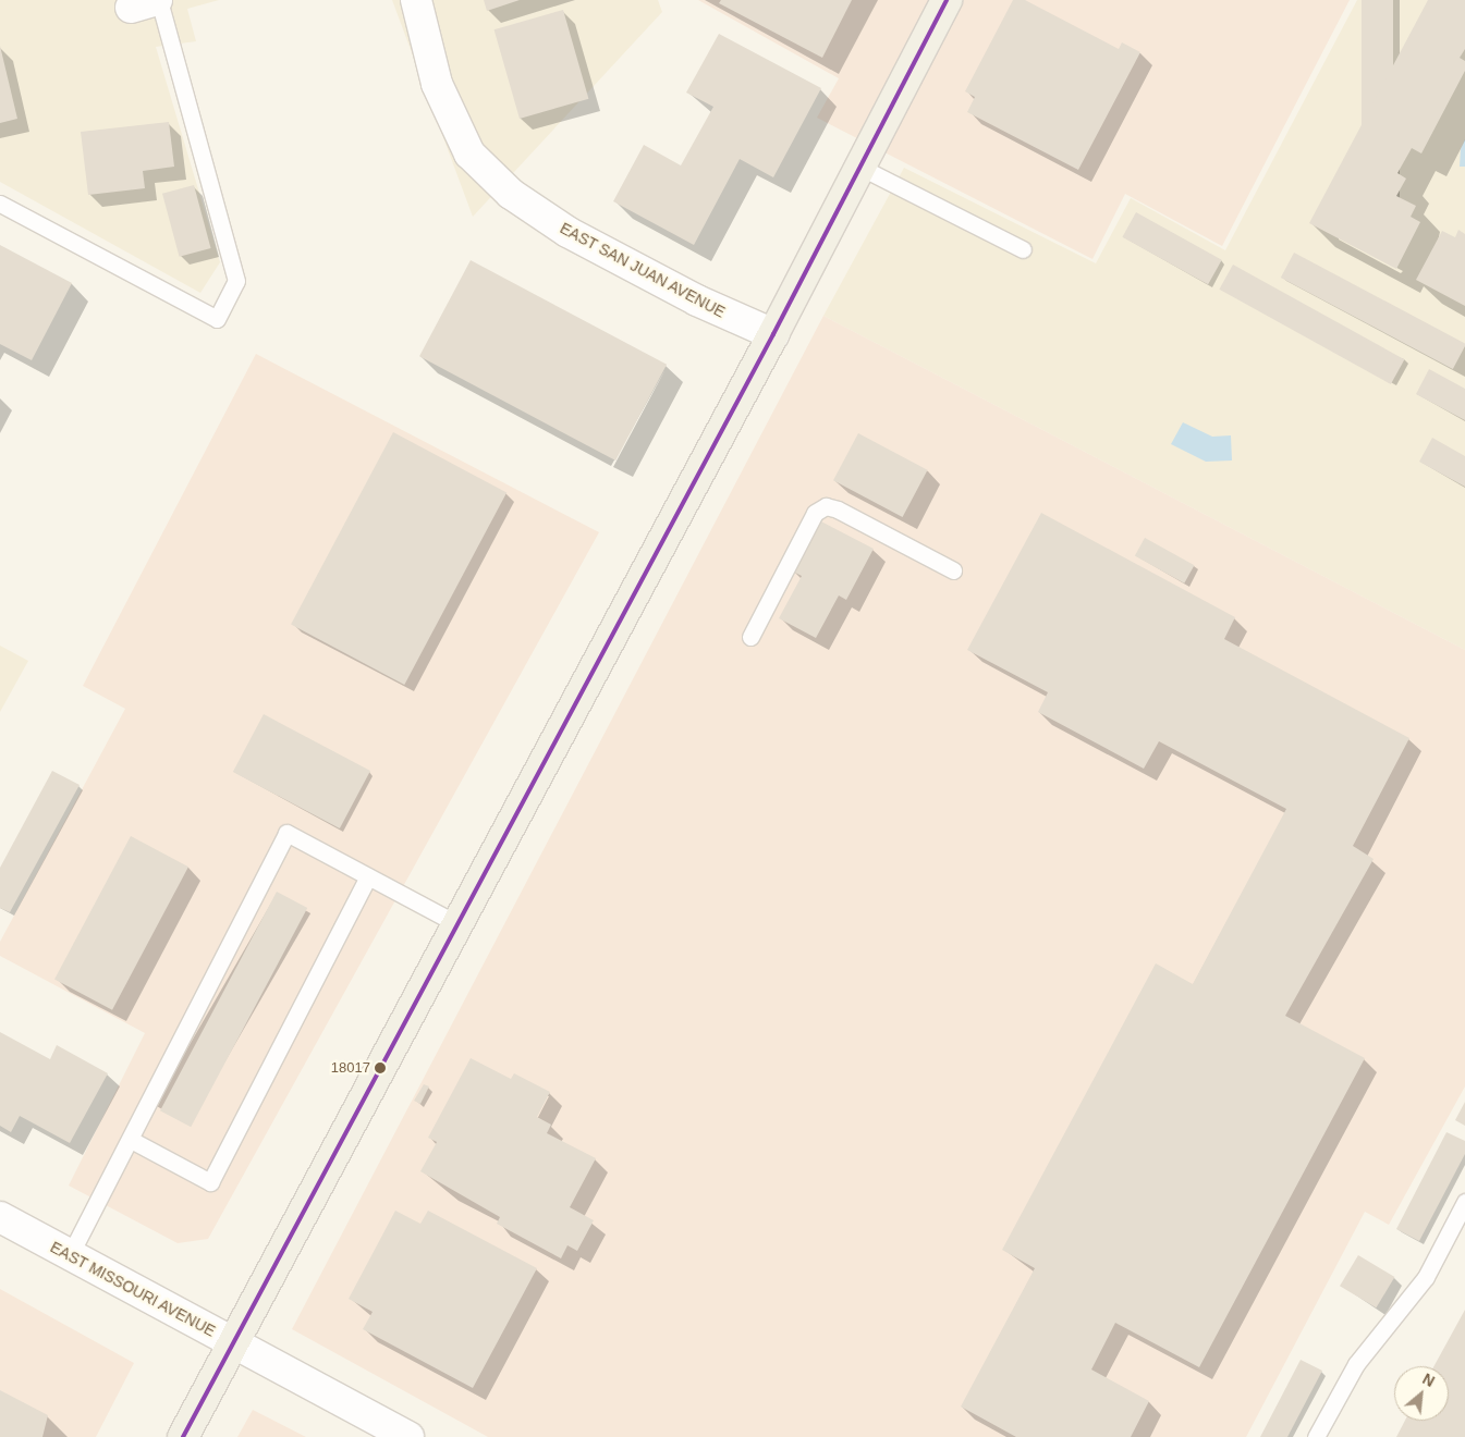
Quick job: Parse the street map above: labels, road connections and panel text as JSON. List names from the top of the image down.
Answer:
{
  "streets": {
    "street": ["EAST SAN JUAN AVENUE", "EAST MISSOURI AVENUE"]
  },
  "places": ["18017"],
  "north": "top right"
}
